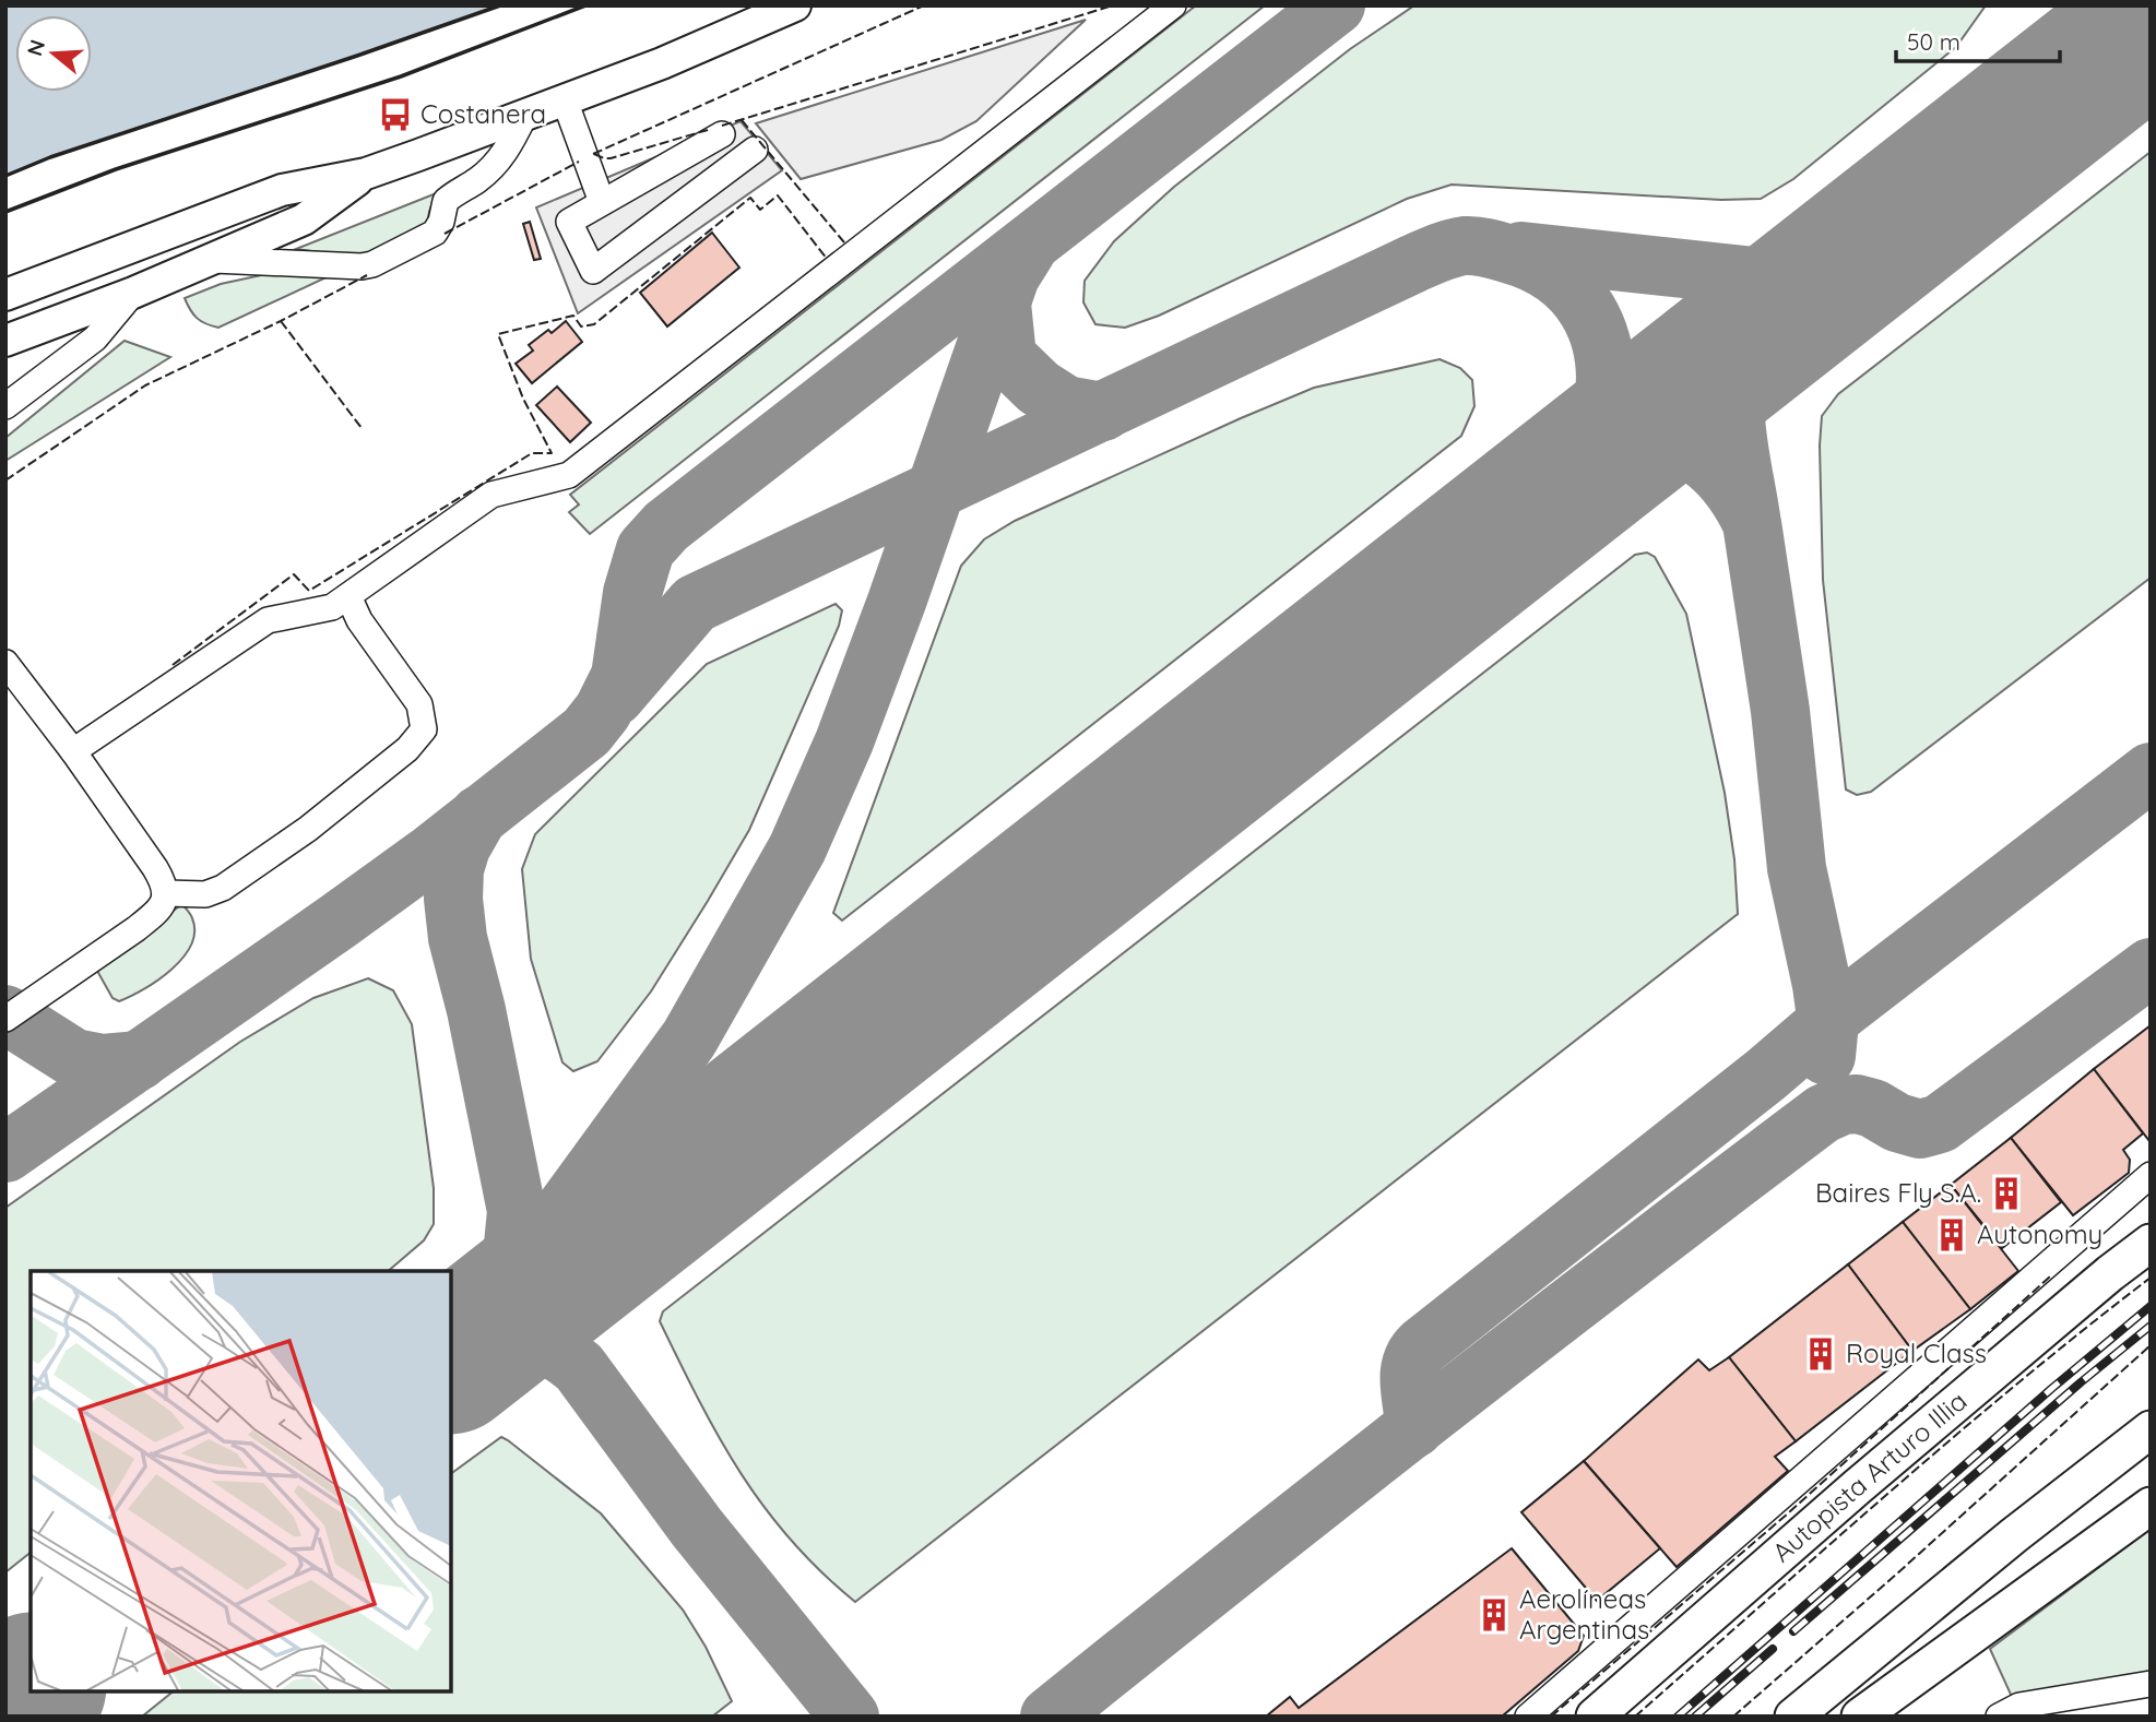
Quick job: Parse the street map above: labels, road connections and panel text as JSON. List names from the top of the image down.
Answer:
{
  "streets": {
    "highway": ["Autopista Arturo Illia"]
  },
  "places": {
    "bus stop": ["Costanera"],
    "building": [
      "Baires Fly S.A.",
      "Autonomy",
      "Royal Class",
      "Aerolíneas Argentinas"
    ]
  },
  "scale_bar": "50 m",
  "north": "left"
}
